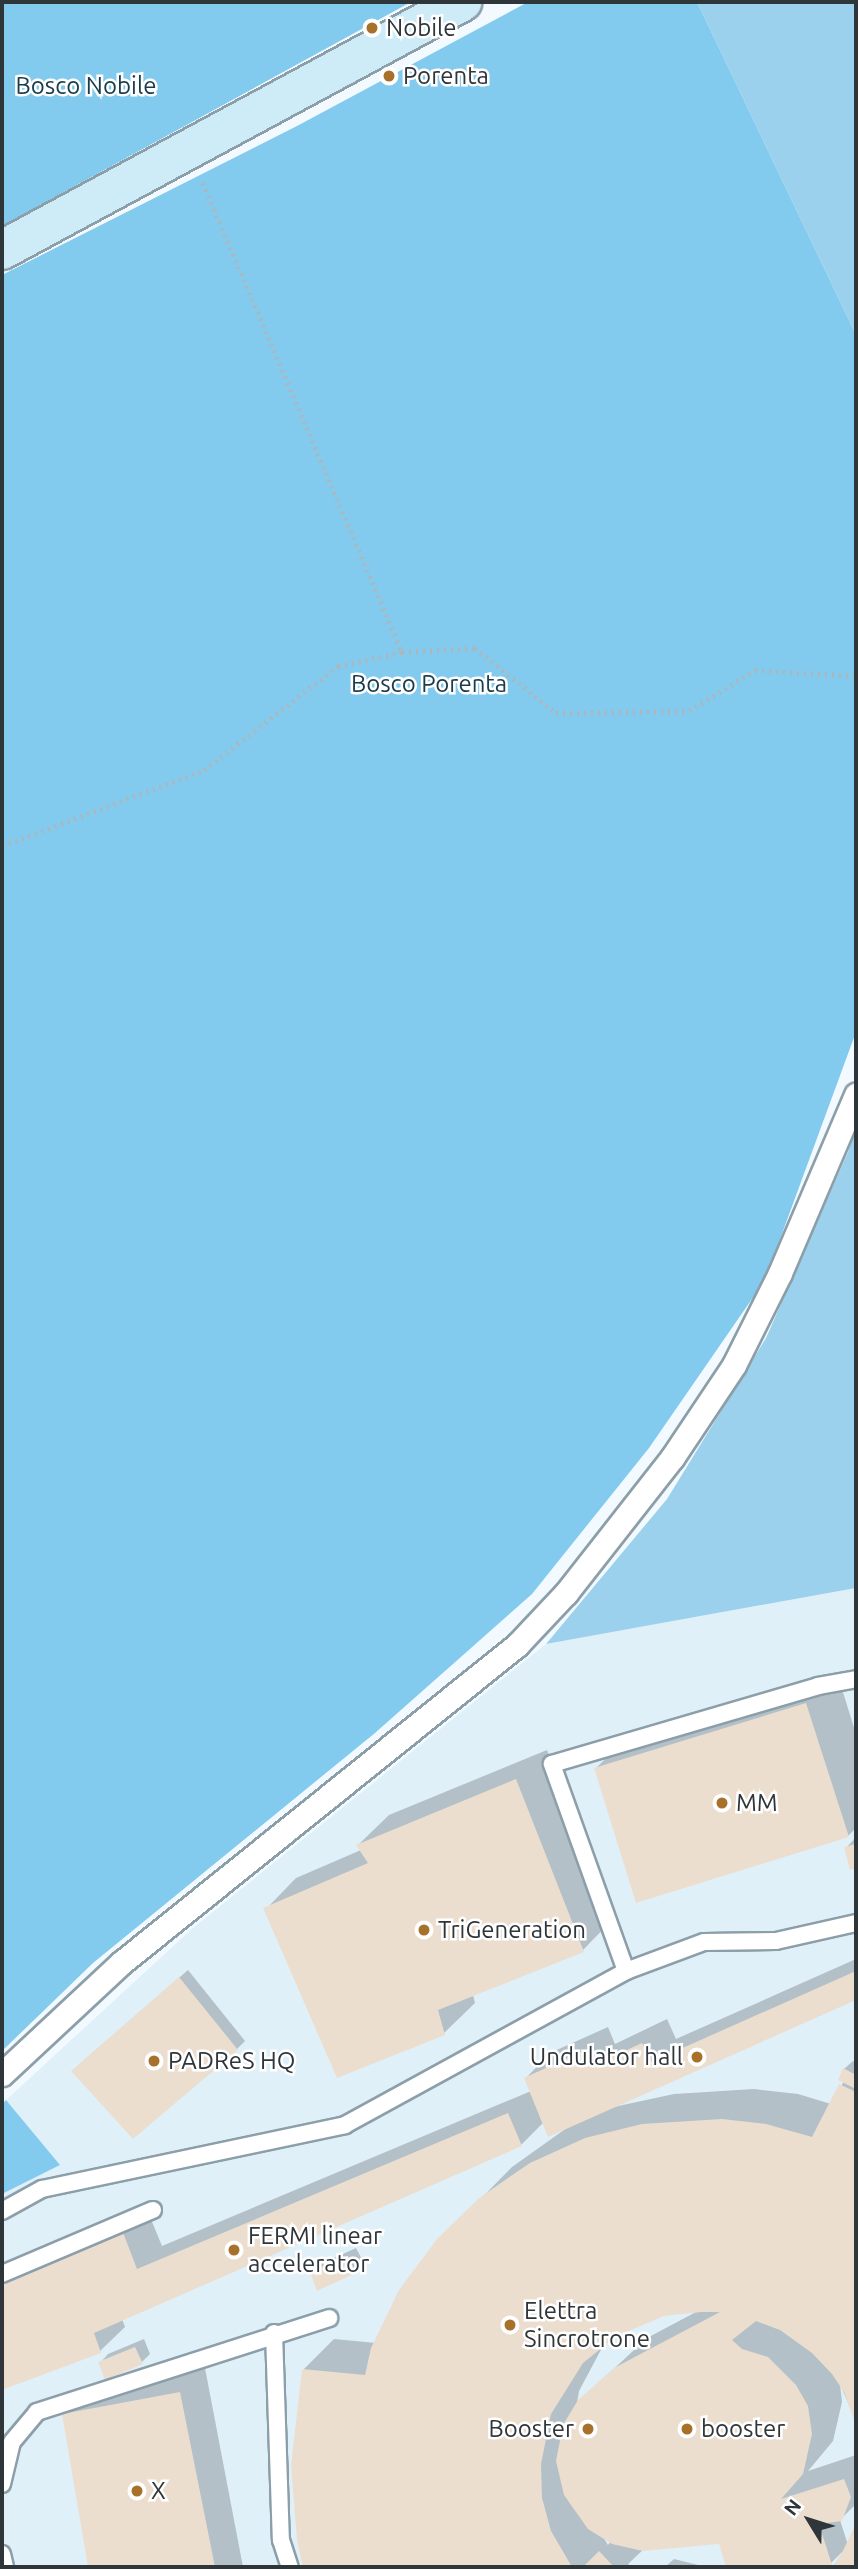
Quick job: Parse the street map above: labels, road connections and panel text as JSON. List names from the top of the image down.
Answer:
{
  "parks": ["Bosco Nobile", "Bosco Porenta"],
  "places": [
    "Nobile",
    "Porenta",
    "MM",
    "TriGeneration",
    "Undulator hall",
    "PADReS HQ",
    "FERMI linear accelerator",
    "Elettra Sincrotrone",
    "Booster",
    "booster",
    "X"
  ],
  "north": "top left"
}
